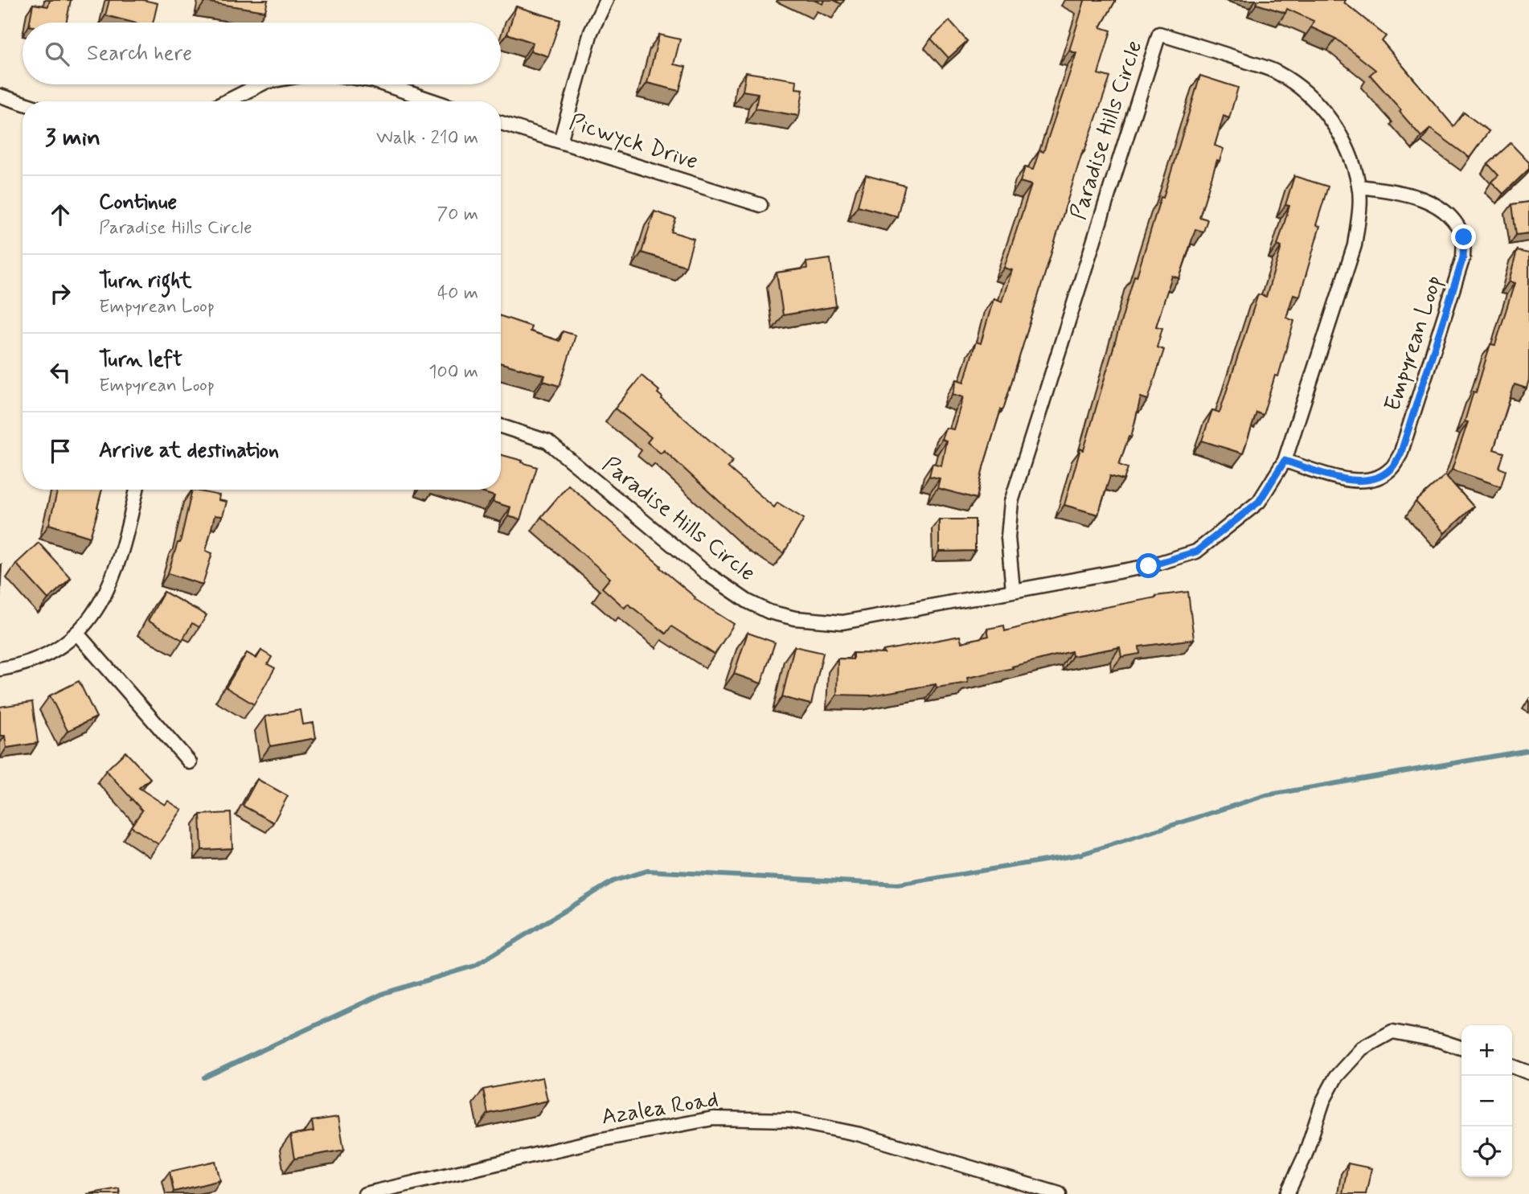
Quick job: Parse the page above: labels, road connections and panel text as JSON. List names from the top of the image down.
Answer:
{
  "streets": {
    "street": [
      "Paradise Hills Circle",
      "Picwyck Drive",
      "Empyrean Loop",
      "Azalea Road"
    ]
  },
  "crossings": [
    ["Paradise Hills Circle", "Empyrean Loop"]
  ],
  "page": {
    "search": "Search here",
    "heading": ["3 min", "Walk · 210 m"],
    "list": [
      ["Continue", "Paradise Hills Circle", "70 m"],
      ["Turn right", "Empyrean Loop", "40 m"],
      ["Turn left", "Empyrean Loop", "100 m"],
      "Arrive at destination"
    ],
    "map_buttons": ["+", "−"]
  }
}
